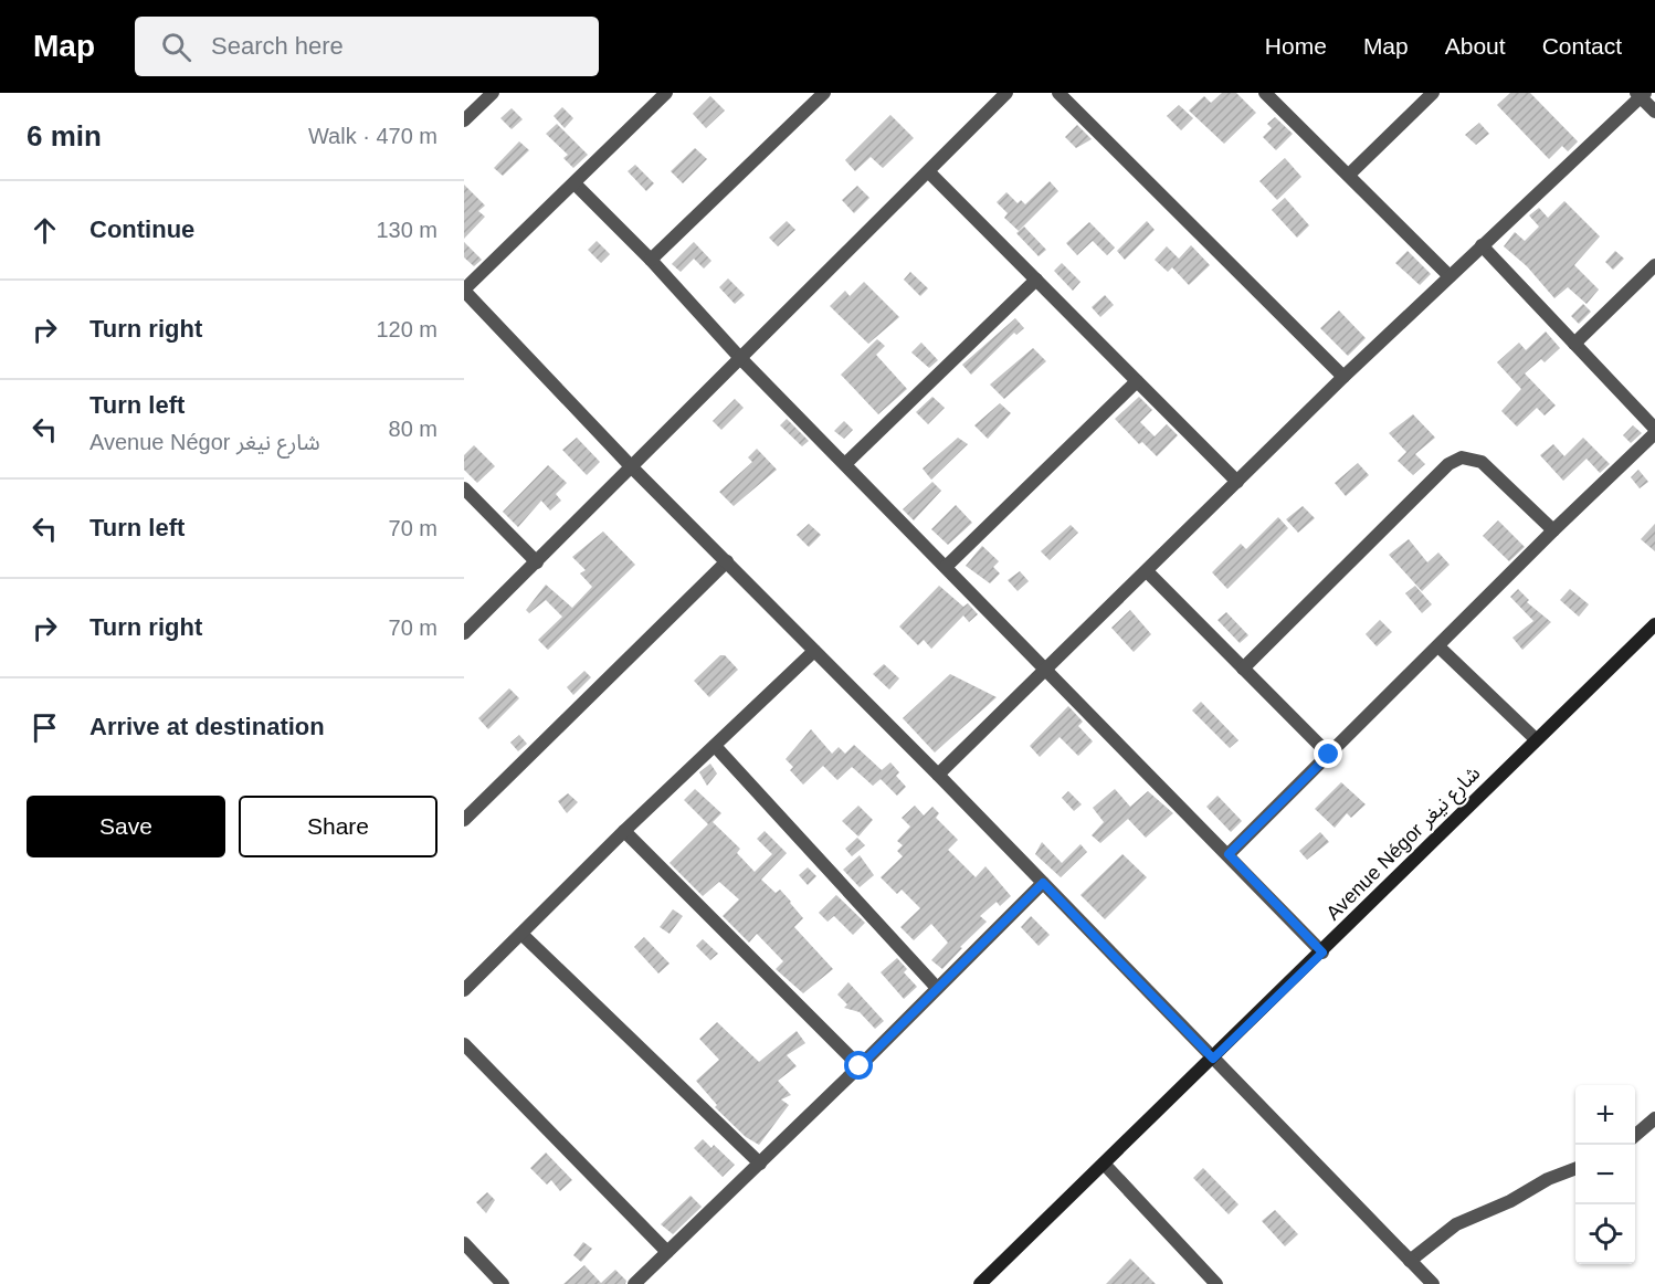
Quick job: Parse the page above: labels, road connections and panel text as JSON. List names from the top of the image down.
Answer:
{
  "streets": {
    "main road": ["Avenue Négor شارع نيغر"]
  },
  "page": {
    "header": "Map",
    "search": "Search here",
    "nav": [
      "Home",
      "Map",
      "About",
      "Contact"
    ],
    "heading": ["6 min", "Walk · 470 m"],
    "list": [
      ["Continue", "130 m"],
      ["Turn right", "120 m"],
      ["Turn left", "Avenue Négor شارع نيغر", "80 m"],
      ["Turn left", "70 m"],
      ["Turn right", "70 m"],
      "Arrive at destination"
    ],
    "buttons": ["Save", "Share"],
    "map_buttons": ["+", "−"]
  }
}
